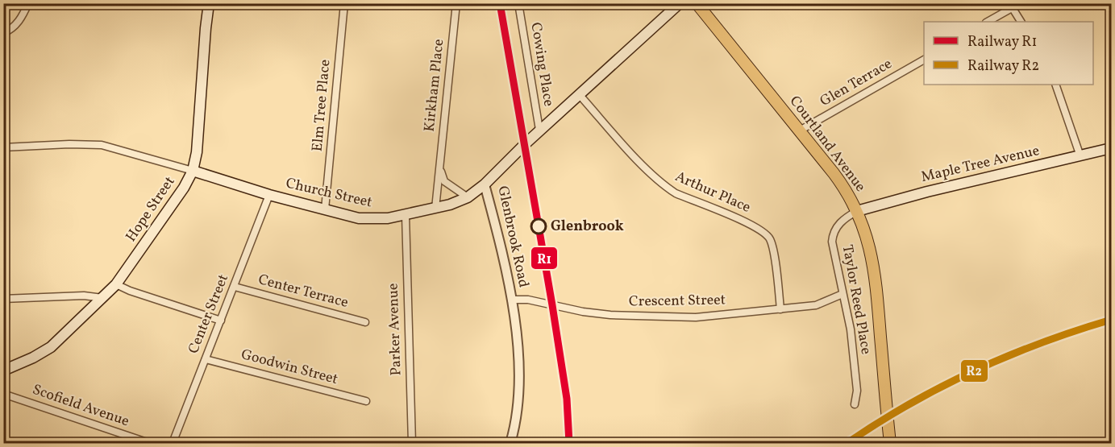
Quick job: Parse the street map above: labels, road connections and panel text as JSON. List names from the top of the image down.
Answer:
{
  "streets": {
    "main road": [
      "Courtland Avenue",
      "Maple Tree Avenue",
      "Church Street",
      "Hope Street",
      "Glenbrook Road"
    ],
    "street": [
      "Cowing Place",
      "Glen Terrace",
      "Kirkham Place",
      "Elm Tree Place",
      "Arthur Place",
      "Center Terrace",
      "Taylor Reed Place",
      "Crescent Street",
      "Center Street",
      "Parker Avenue",
      "Goodwin Street",
      "Scofield Avenue"
    ]
  },
  "crossings": [
    ["Cowing Place", "Glenbrook Road"],
    ["Glen Terrace", "Courtland Avenue"],
    ["Kirkham Place", "Church Street"],
    ["Elm Tree Place", "Church Street"],
    ["Courtland Avenue", "Maple Tree Avenue"],
    ["Courtland Avenue", "Taylor Reed Place"],
    ["Maple Tree Avenue", "Taylor Reed Place"],
    ["Arthur Place", "Glenbrook Road"],
    ["Arthur Place", "Crescent Street"],
    ["Church Street", "Hope Street"],
    ["Church Street", "Glenbrook Road"],
    ["Church Street", "Center Street"],
    ["Church Street", "Parker Avenue"],
    ["Glenbrook Road", "Crescent Street"],
    ["Center Terrace", "Center Street"],
    ["Taylor Reed Place", "Crescent Street"],
    ["Center Street", "Goodwin Street"]
  ],
  "places": ["Glenbrook"],
  "lines": ["rail line R1", "rail line R2"],
  "legend": ["Railway R1", "Railway R2"]
}
